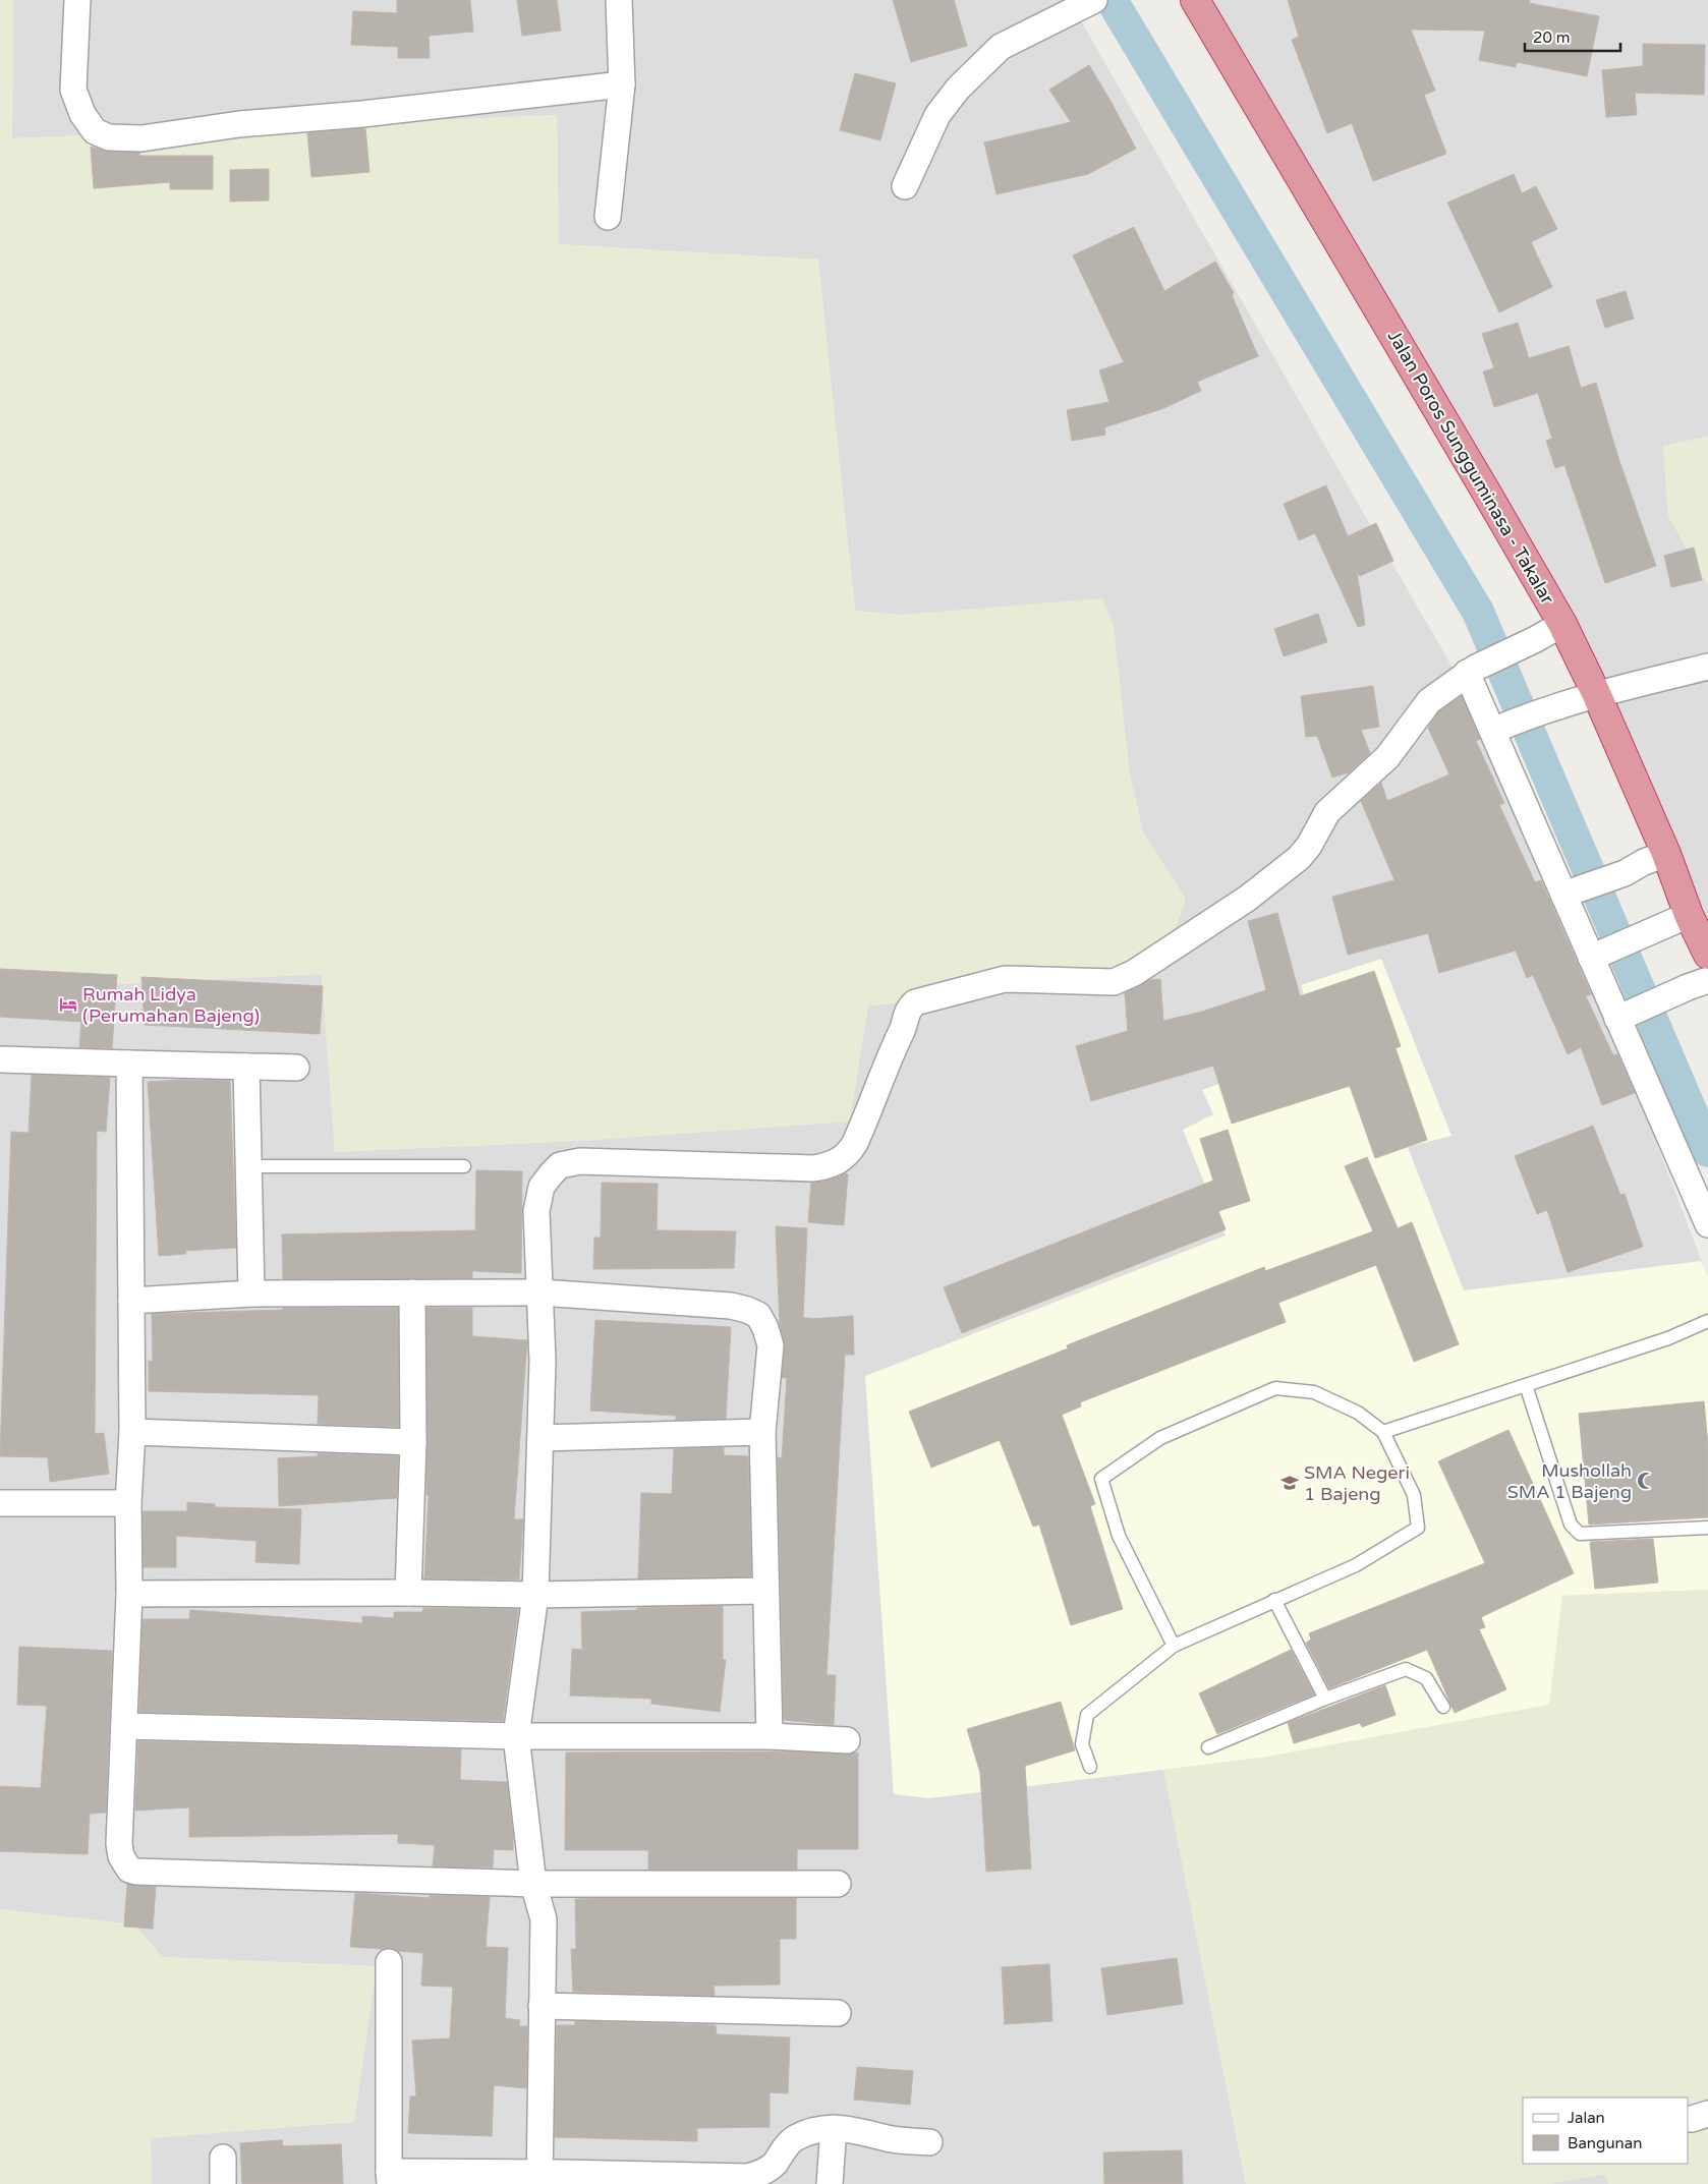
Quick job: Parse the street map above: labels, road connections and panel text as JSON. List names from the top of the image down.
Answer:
{
  "streets": {
    "highway": ["Jalan Poros Sungguminasa - Takalar"]
  },
  "places": {
    "hotel": ["Rumah Lidya (Perumahan Bajeng)"],
    "mosque": ["Mushollah SMA 1 Bajeng"],
    "school or university": ["SMA Negeri 1 Bajeng"]
  },
  "legend": ["Jalan", "Bangunan"],
  "scale_bar": "20 m"
}
